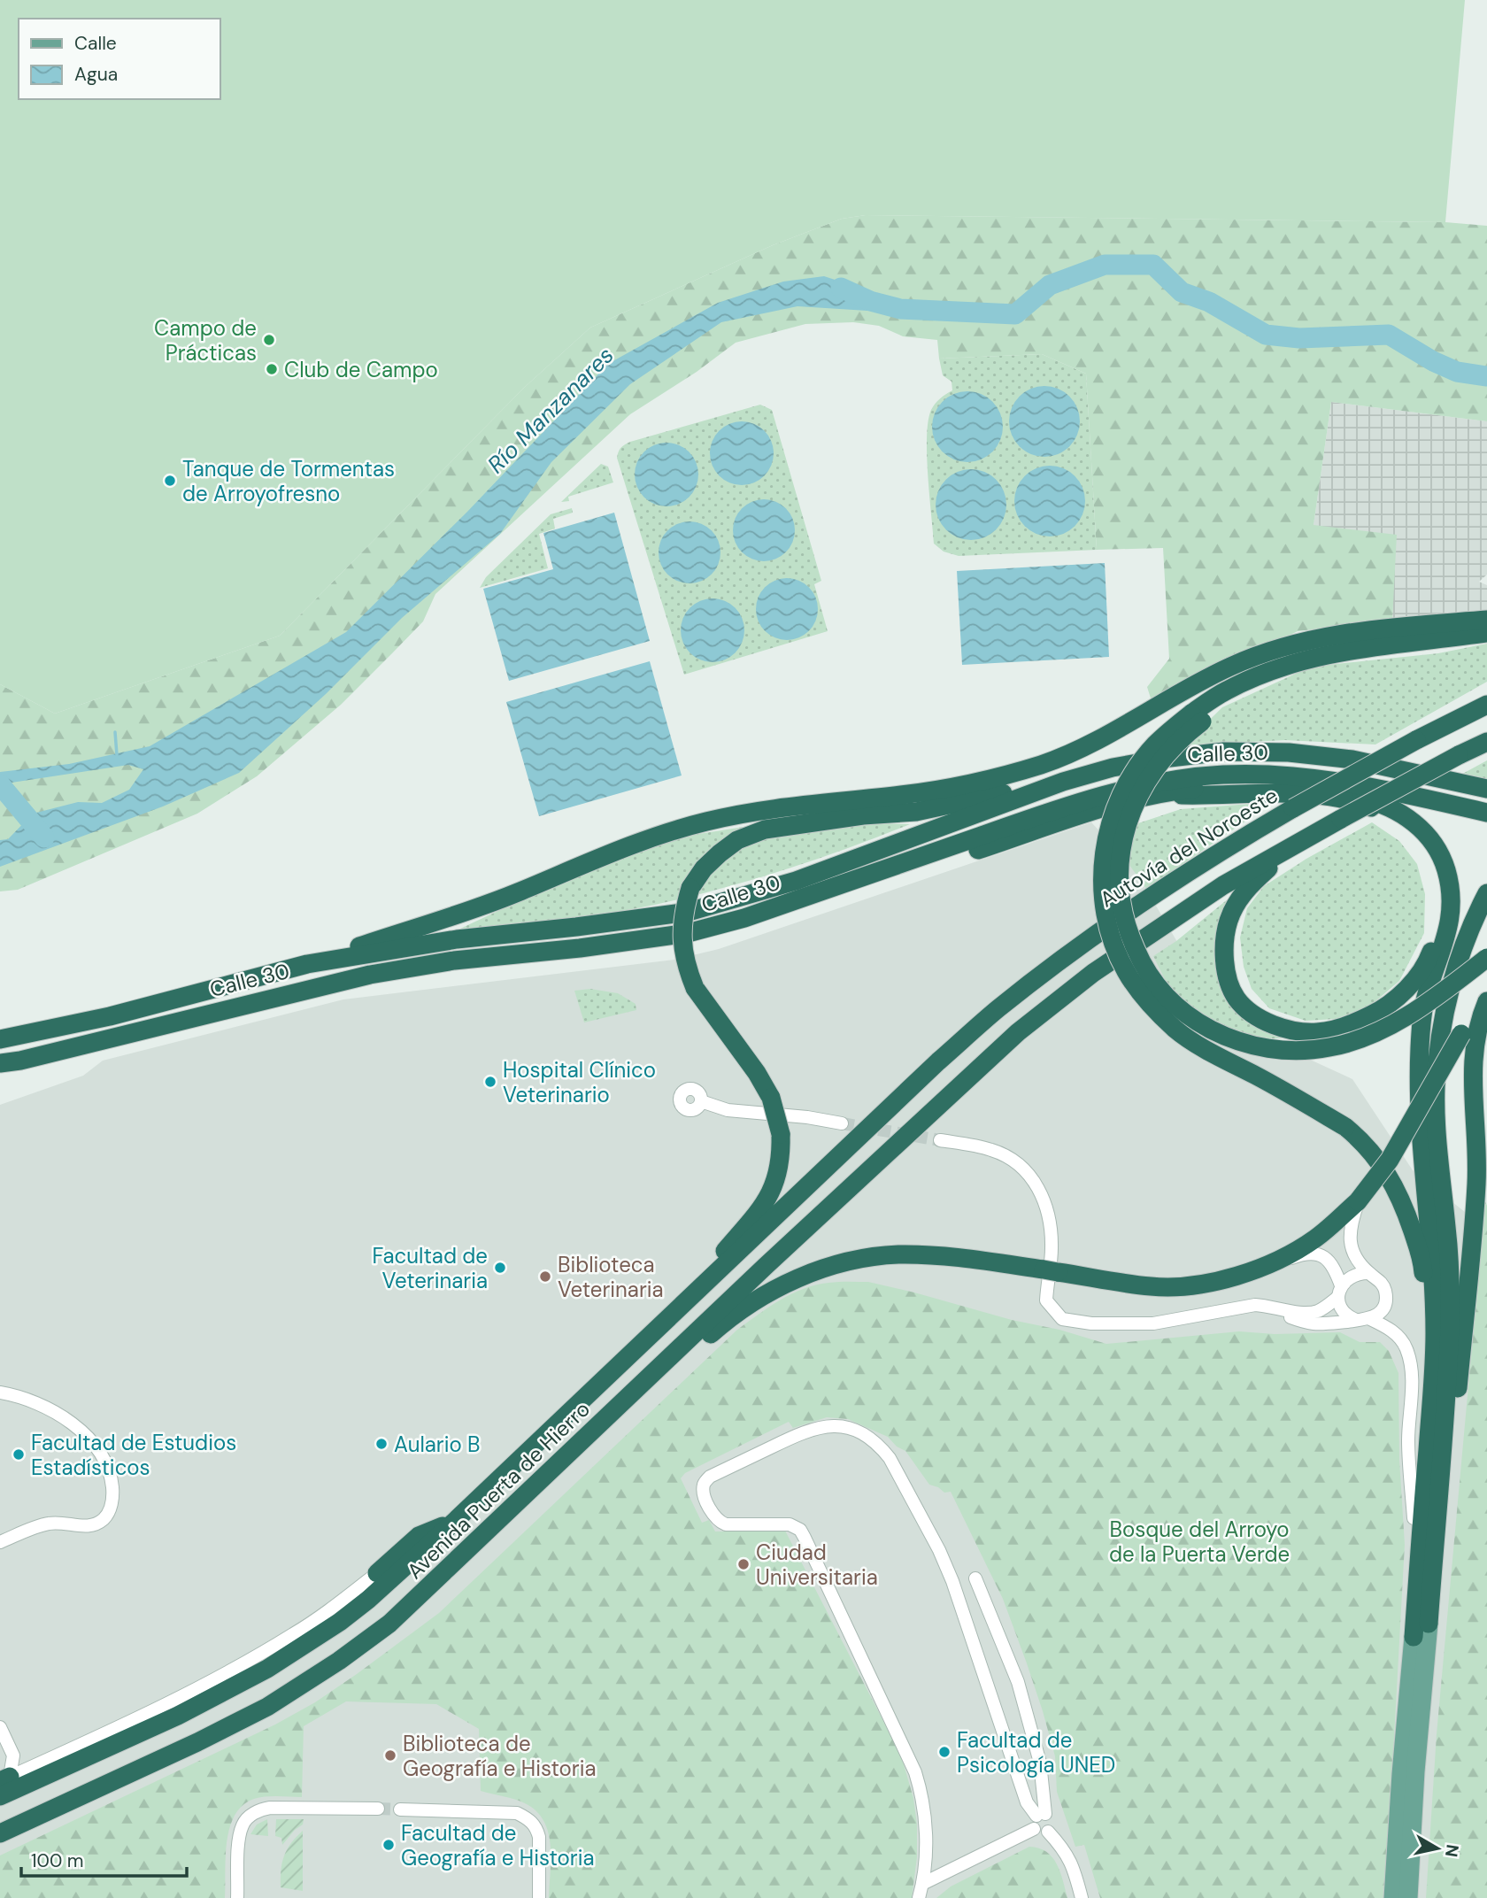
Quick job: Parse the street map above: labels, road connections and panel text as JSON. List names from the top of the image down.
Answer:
{
  "streets": {
    "highway": ["Calle 30", "Autovía del Noroeste", "Avenida Puerta de Hierro"]
  },
  "crossings": [
    ["Autovía del Noroeste", "Avenida Puerta de Hierro"]
  ],
  "water": ["Río Manzanares"],
  "parks": ["Bosque del Arroyo de la Puerta Verde"],
  "places": [
    "Campo de Prácticas",
    "Club de Campo",
    "Tanque de Tormentas de Arroyofresno",
    "Hospital Clínico Veterinario",
    "Facultad de Veterinaria",
    "Biblioteca Veterinaria",
    "Aulario B",
    "Facultad de Estudios Estadísticos",
    "Ciudad Universitaria",
    "Facultad de Psicología UNED",
    "Biblioteca de Geografía e Historia",
    "Facultad de Geografía e Historia"
  ],
  "legend": ["Calle", "Agua"],
  "scale_bar": "100 m",
  "north": "right"
}
